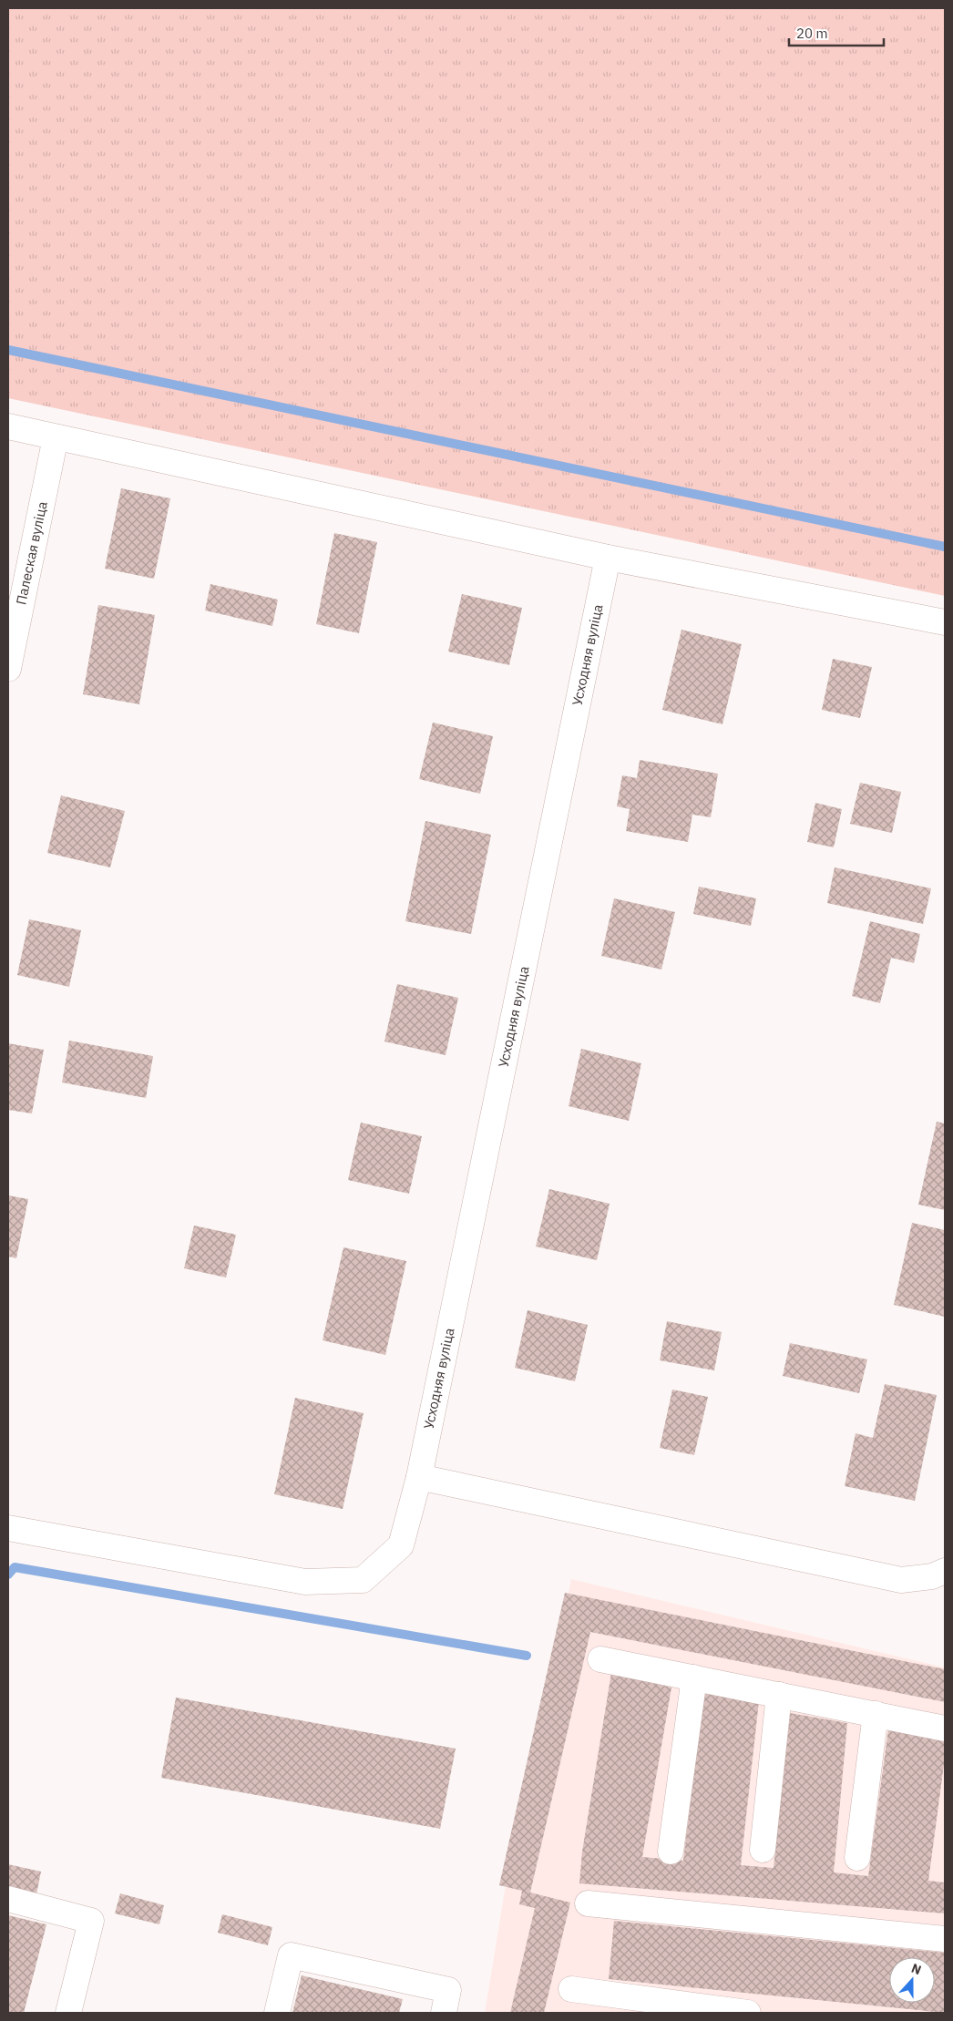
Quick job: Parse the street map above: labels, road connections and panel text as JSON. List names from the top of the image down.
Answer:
{
  "streets": {
    "street": ["Палеская вуліца", "Усходняя вуліца"]
  },
  "scale_bar": "20 m",
  "north": "top"
}
